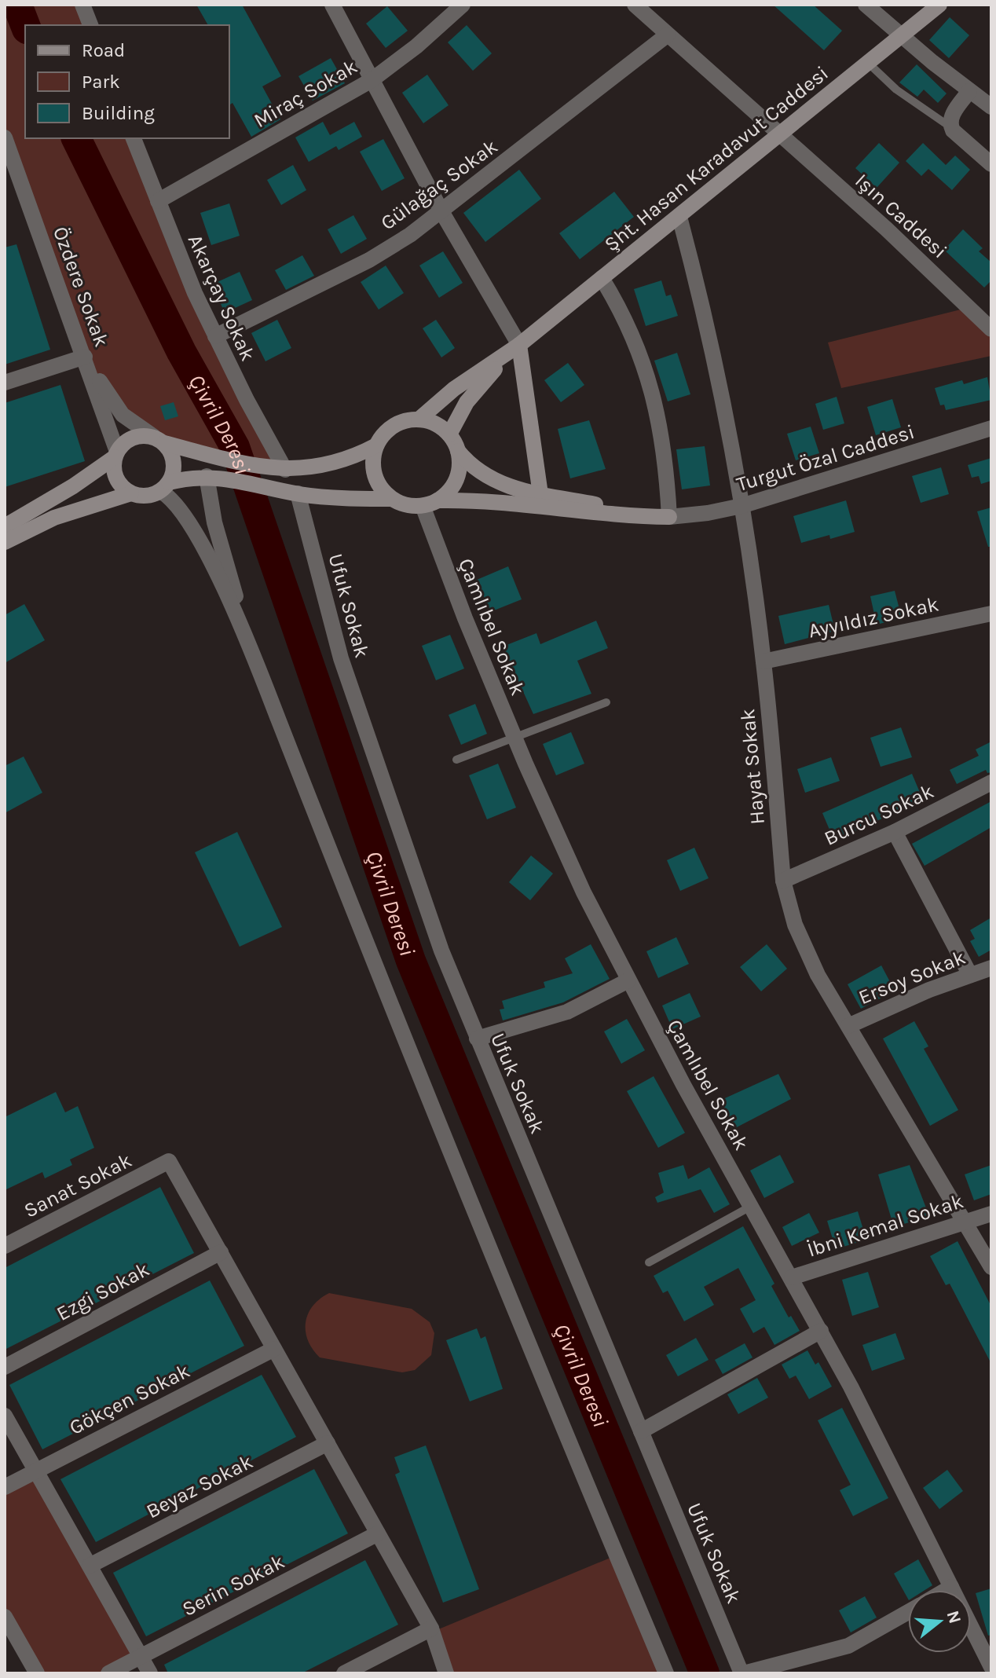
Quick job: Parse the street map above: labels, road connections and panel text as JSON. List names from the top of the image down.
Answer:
{
  "streets": {
    "street": [
      "Miraç Sokak",
      "Şht. Hasan Karadavut Caddesi",
      "Gülağaç Sokak",
      "Işın Caddesi",
      "Özdere Sokak",
      "Akarçay Sokak",
      "Turgut Özal Caddesi",
      "Ufuk Sokak",
      "Ayyıldız Sokak",
      "Çamlıbel Sokak",
      "Hayat Sokak",
      "Burcu Sokak",
      "Ersoy Sokak",
      "Sanat Sokak",
      "İbni Kemal Sokak",
      "Ezgi Sokak",
      "Gökçen Sokak",
      "Beyaz Sokak",
      "Serin Sokak"
    ]
  },
  "crossings": [
    ["Miraç Sokak", "Akarçay Sokak"],
    ["Şht. Hasan Karadavut Caddesi", "Işın Caddesi"],
    ["Şht. Hasan Karadavut Caddesi", "Hayat Sokak"],
    ["Gülağaç Sokak", "Işın Caddesi"],
    ["Gülağaç Sokak", "Akarçay Sokak"],
    ["Turgut Özal Caddesi", "Çamlıbel Sokak"],
    ["Turgut Özal Caddesi", "Hayat Sokak"],
    ["Ayyıldız Sokak", "Hayat Sokak"],
    ["Çamlıbel Sokak", "İbni Kemal Sokak"],
    ["Hayat Sokak", "Burcu Sokak"],
    ["Hayat Sokak", "Ersoy Sokak"],
    ["Hayat Sokak", "İbni Kemal Sokak"],
    ["Sanat Sokak", "Ezgi Sokak"]
  ],
  "water": ["Çivril Deresi"],
  "legend": ["Road", "Park", "Building"],
  "north": "right"
}
